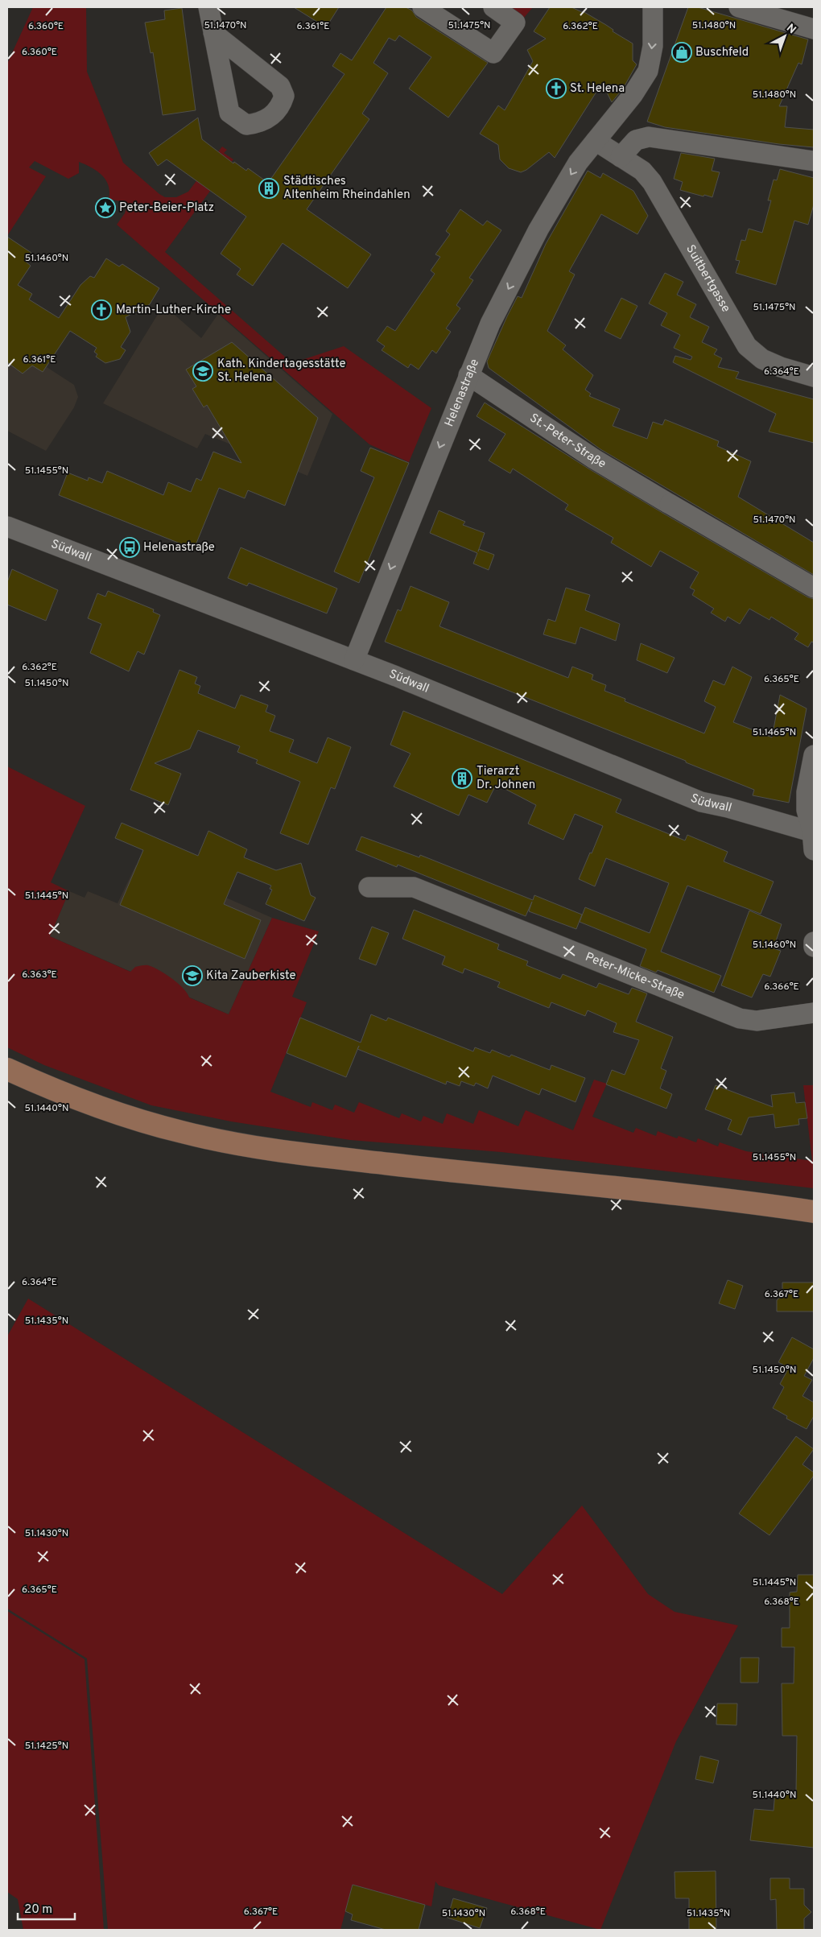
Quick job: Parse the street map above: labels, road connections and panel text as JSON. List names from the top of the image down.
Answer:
{
  "streets": {
    "street": [
      "Suitbertgasse",
      "Helenastraße",
      "St.-Peter-Straße",
      "Südwall",
      "Peter-Micke-Straße"
    ]
  },
  "crossings": [
    ["Suitbertgasse", "Helenastraße"],
    ["Helenastraße", "St.-Peter-Straße"],
    ["Helenastraße", "Südwall"]
  ],
  "one_way": ["Helenastraße"],
  "places": {
    "shop": ["Buschfeld"],
    "church": ["St. Helena", "Martin-Luther-Kirche"],
    "building": ["Städtisches Altenheim Rheindahlen", "Tierarzt Dr. Johnen"],
    "place": ["Peter-Beier-Platz"],
    "school or university": ["Kath. Kindertagesstätte St. Helena", "Kita Zauberkiste"],
    "bus stop": ["Helenastraße"]
  },
  "scale_bar": "20 m",
  "north": "top right",
  "coordinates": [
    "51.1470°N",
    "51.1475°N",
    "51.1480°N",
    "6.360°E",
    "6.361°E",
    "6.362°E",
    "51.1460°N",
    "6.364°E",
    "51.1455°N",
    "6.365°E",
    "51.1450°N",
    "51.1465°N",
    "51.1445°N",
    "6.363°E",
    "6.366°E",
    "51.1440°N",
    "6.367°E",
    "51.1435°N",
    "51.1430°N",
    "6.368°E",
    "51.1425°N"
  ]
}
